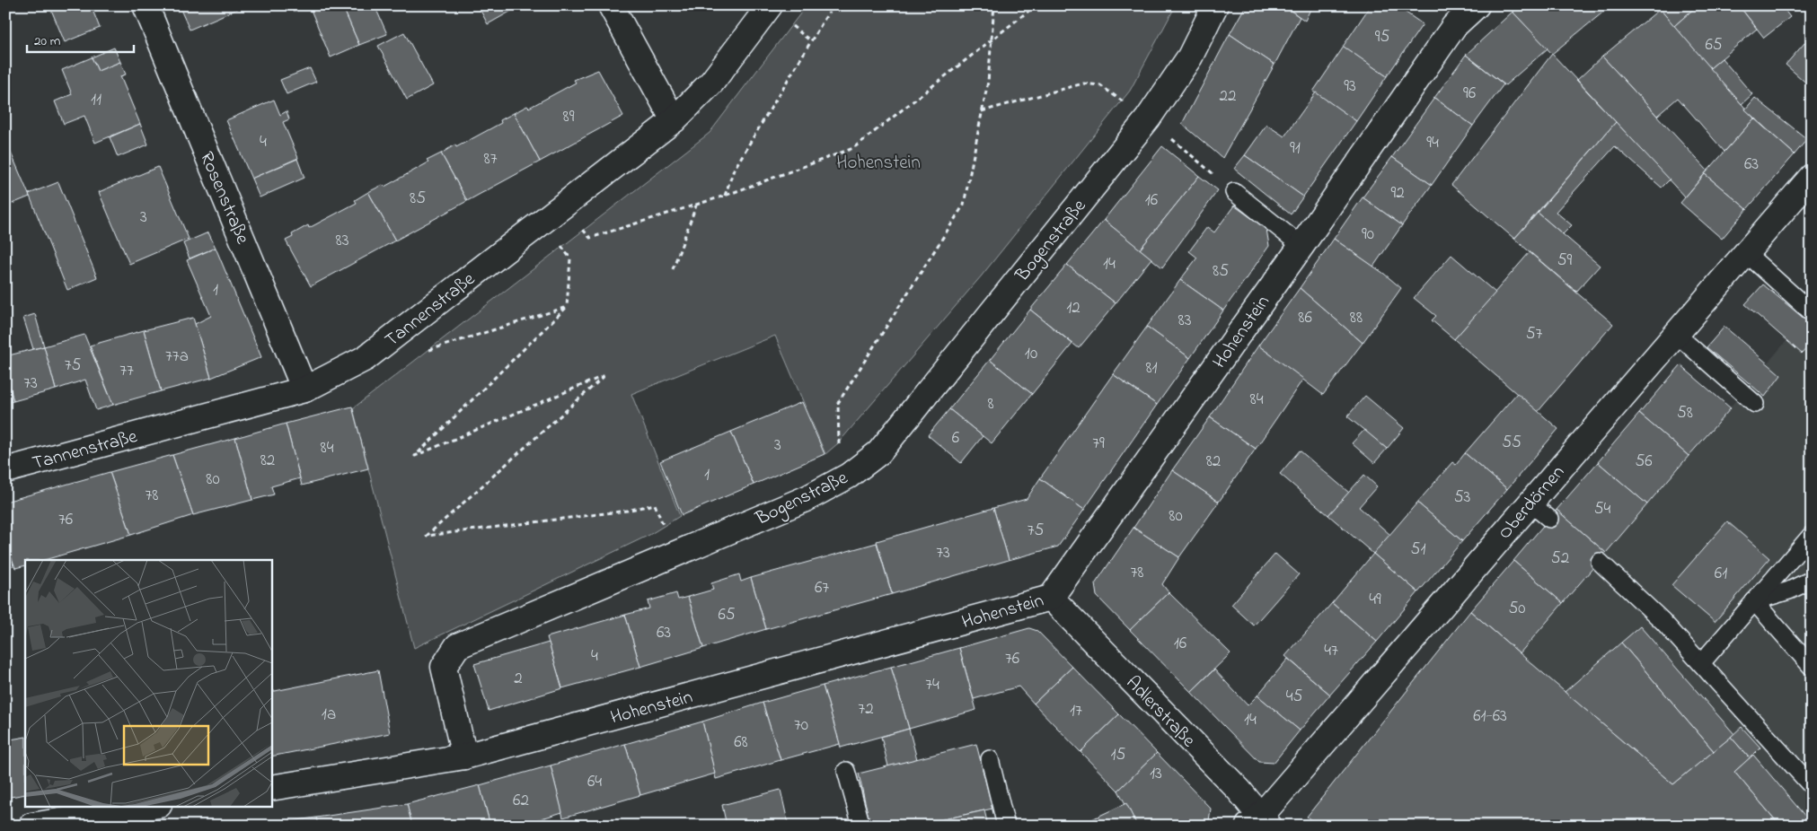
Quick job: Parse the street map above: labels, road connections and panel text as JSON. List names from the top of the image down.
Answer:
{
  "streets": {
    "street": [
      "Rosenstraße",
      "Bogenstraße",
      "Tannenstraße",
      "Hohenstein",
      "Oberdörnen",
      "Adlerstraße"
    ]
  },
  "crossings": [
    ["Rosenstraße", "Tannenstraße"],
    ["Bogenstraße", "Hohenstein"],
    ["Hohenstein", "Adlerstraße"],
    ["Oberdörnen", "Adlerstraße"]
  ],
  "parks": ["Hohenstein"],
  "house_numbers": [
    "95",
    "65",
    "93",
    "96",
    "22",
    "11",
    "89",
    "4",
    "94",
    "91",
    "87",
    "63",
    "92",
    "85",
    "16",
    "3",
    "90",
    "83",
    "59",
    "14",
    "85",
    "1",
    "12",
    "86",
    "88",
    "83",
    "57",
    "10",
    "77a",
    "75",
    "81",
    "77",
    "73",
    "84",
    "8",
    "58",
    "6",
    "55",
    "79",
    "3",
    "84",
    "82",
    "82",
    "56",
    "1",
    "80",
    "78",
    "53",
    "54",
    "80",
    "76",
    "75",
    "51",
    "73",
    "52",
    "78",
    "61",
    "67",
    "49",
    "50",
    "65",
    "63",
    "16",
    "47",
    "4",
    "76",
    "2",
    "74",
    "45",
    "72",
    "17",
    "1a",
    "61-63",
    "14",
    "70",
    "68",
    "15",
    "13",
    "64",
    "62"
  ],
  "scale_bar": "20 m"
}
